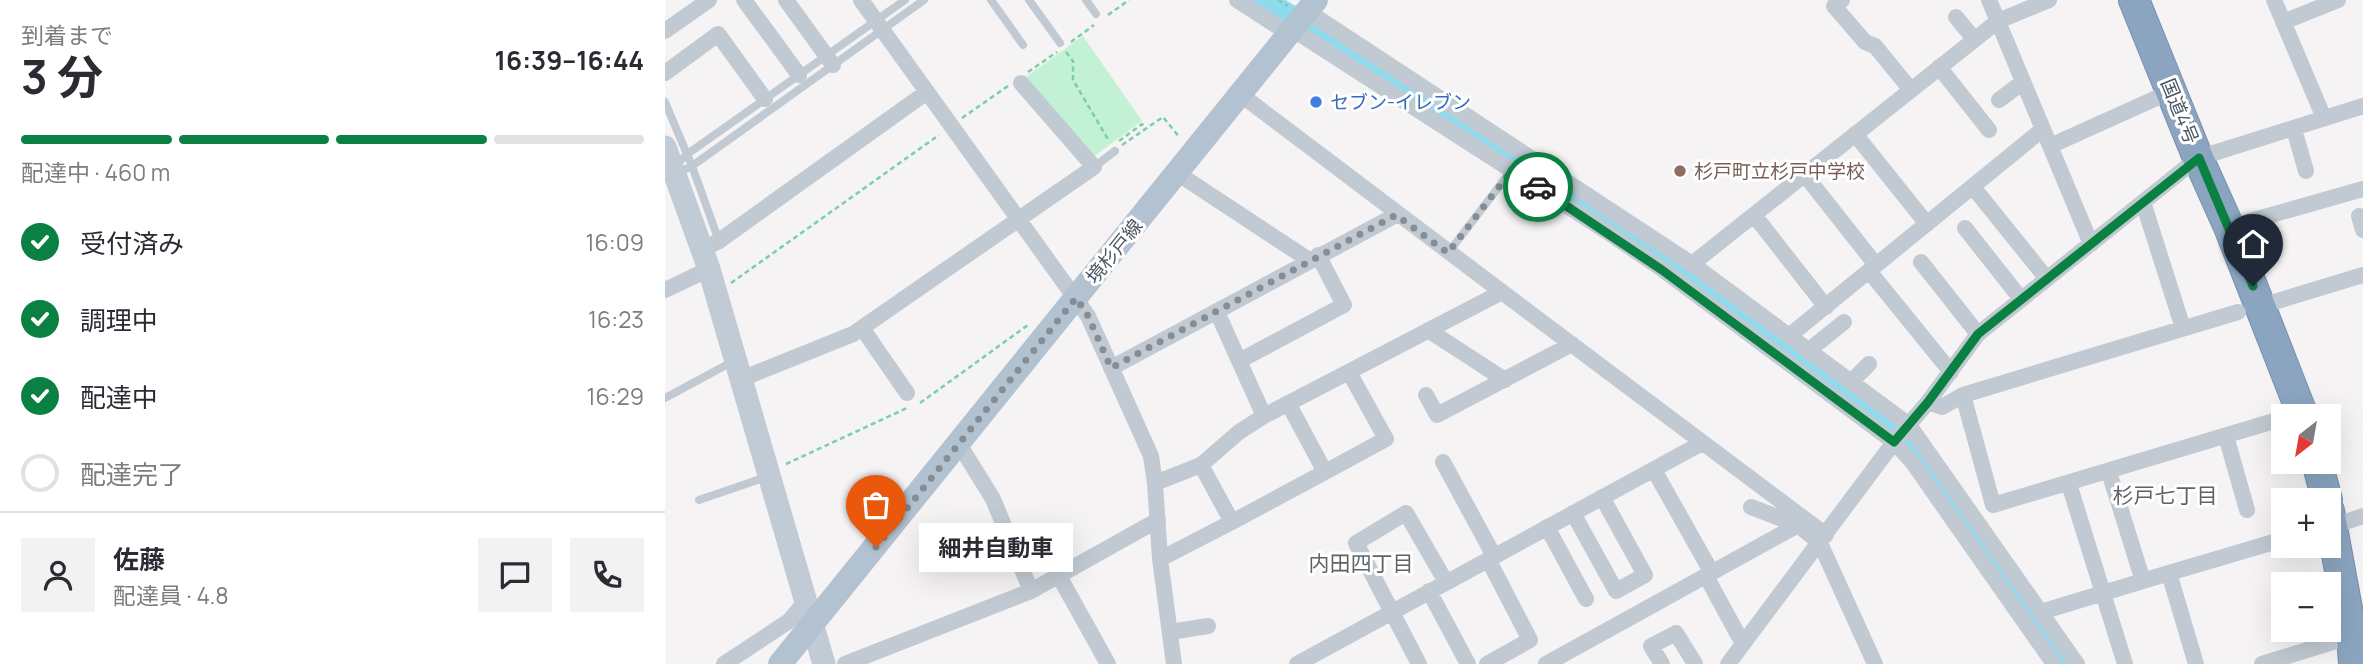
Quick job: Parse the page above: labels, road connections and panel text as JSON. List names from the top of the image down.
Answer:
{
  "streets": {
    "highway": ["国道4号"],
    "main road": ["境杉戸線"]
  },
  "districts": ["杉戸七丁目", "内田四丁目"],
  "places": ["セブン-イレブン", "杉戸町立杉戸中学校", "細井自動車"],
  "north": "bottom left",
  "page": {
    "heading": ["3 分", "到着まで", "16:39–16:44"],
    "panel": ["佐藤", "配達員 · 4.8"],
    "bar": "配達中 · 460 m",
    "list": [
      ["受付済み", "16:09"],
      ["調理中", "16:23"],
      ["配達中", "16:29"],
      "配達完了"
    ],
    "map_buttons": ["+", "−"],
    "bubble": "細井自動車"
  }
}
